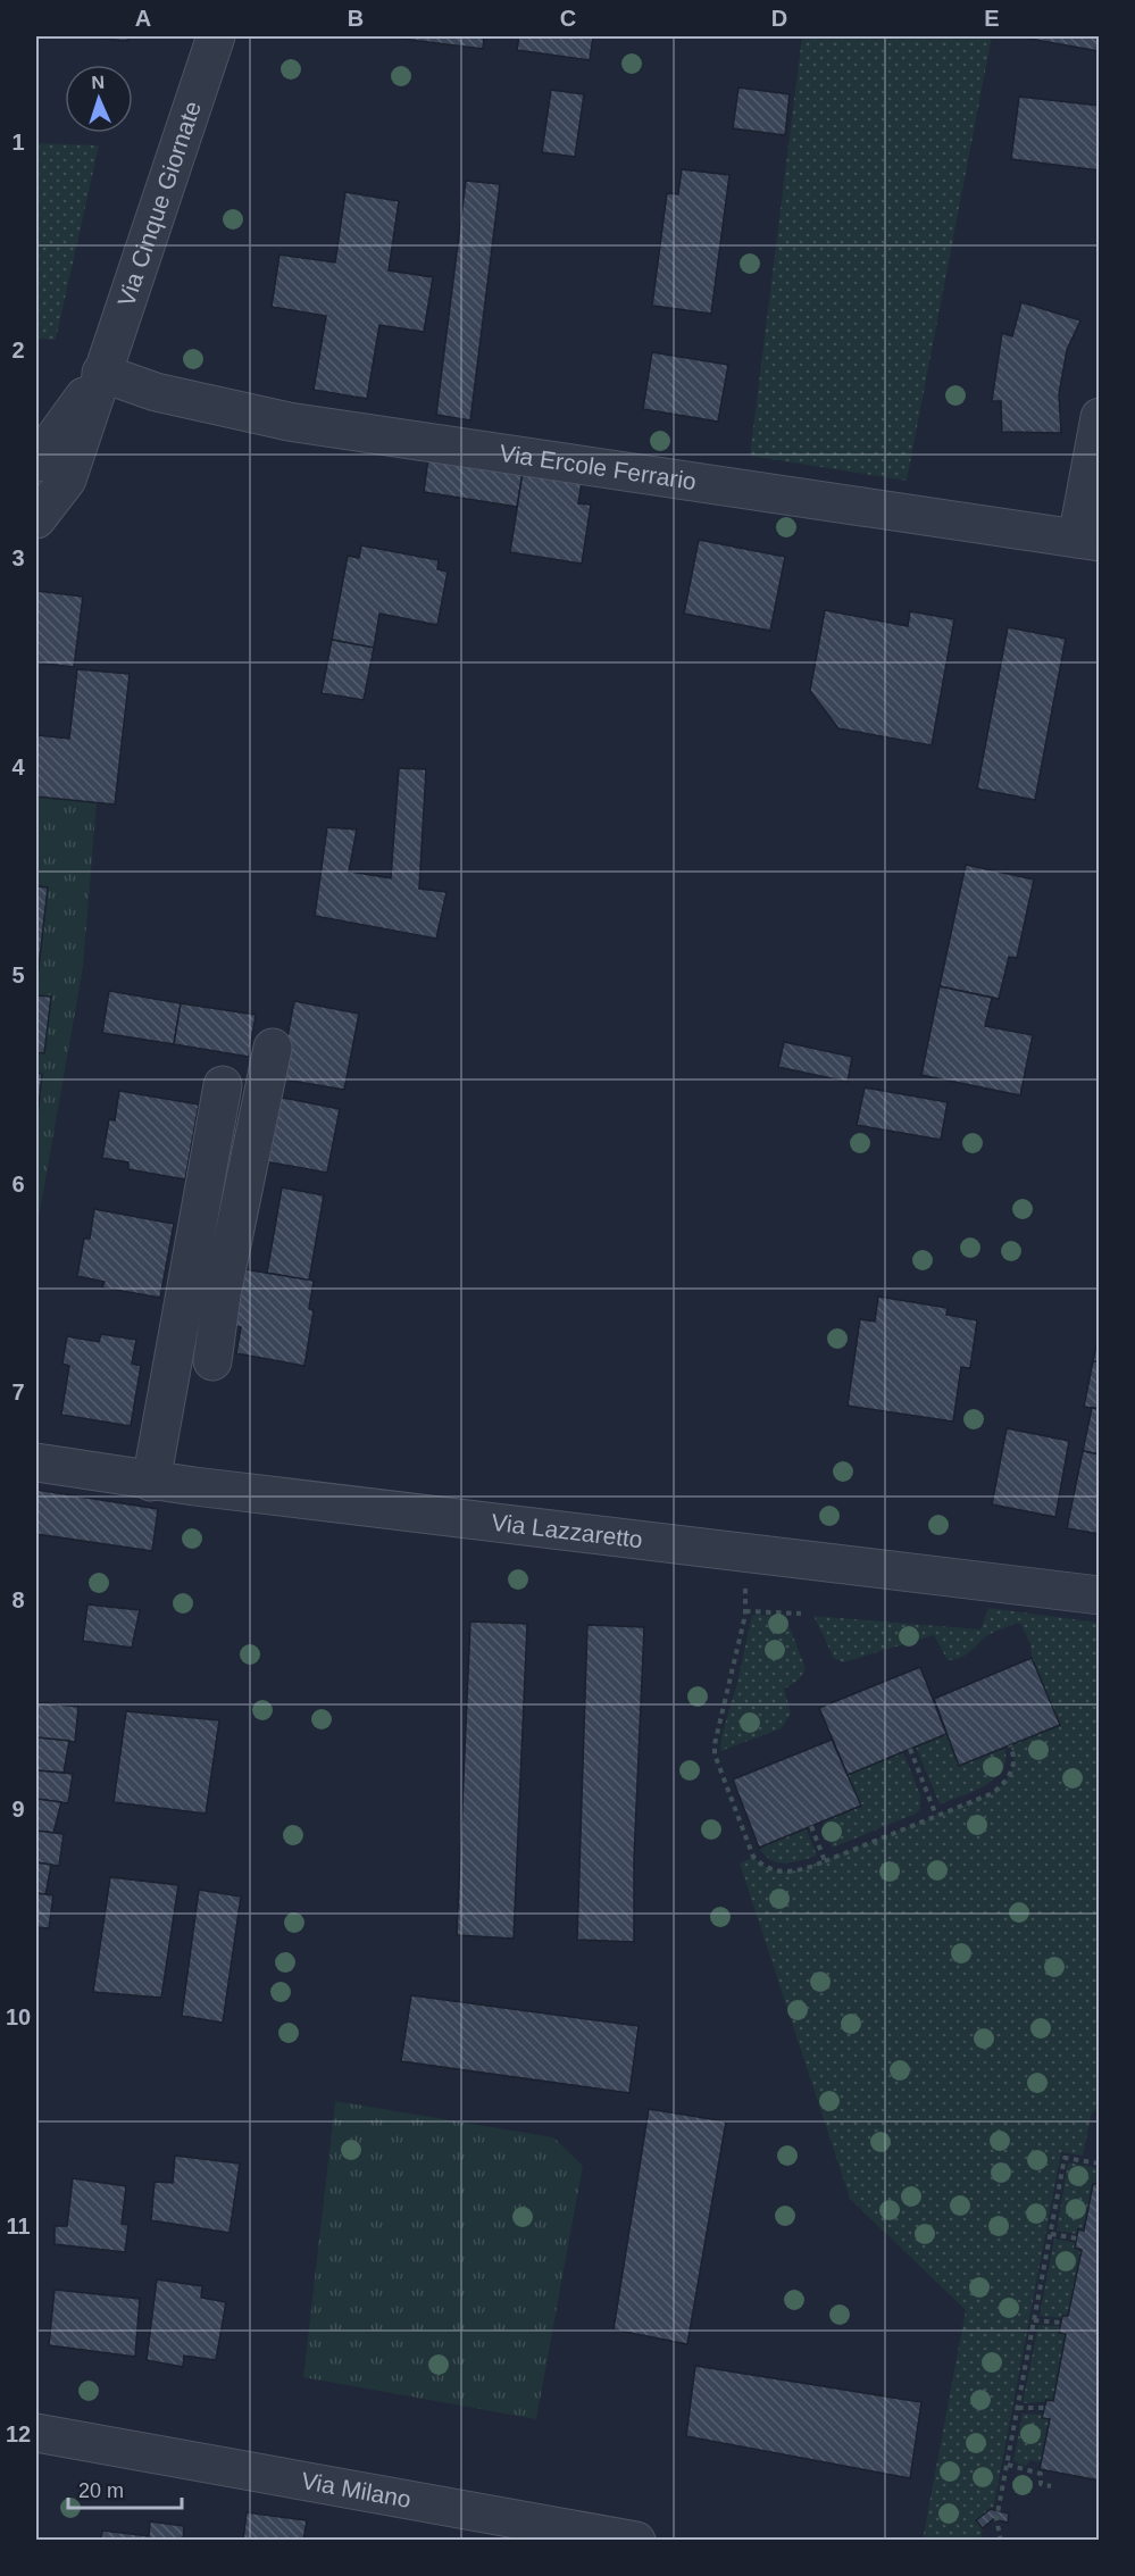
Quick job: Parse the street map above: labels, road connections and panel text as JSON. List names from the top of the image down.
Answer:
{
  "streets": {
    "street": [
      "Via Cinque Giornate",
      "Via Ercole Ferrario",
      "Via Lazzaretto",
      "Via Milano"
    ]
  },
  "crossings": [
    ["Via Cinque Giornate", "Via Ercole Ferrario"]
  ],
  "scale_bar": "20 m",
  "north": "top",
  "grid": {
    "columns": [
      "A",
      "B",
      "C",
      "D",
      "E"
    ],
    "rows": [
      "1",
      "2",
      "3",
      "4",
      "5",
      "6",
      "7",
      "8",
      "9",
      "10",
      "11",
      "12"
    ]
  }
}
